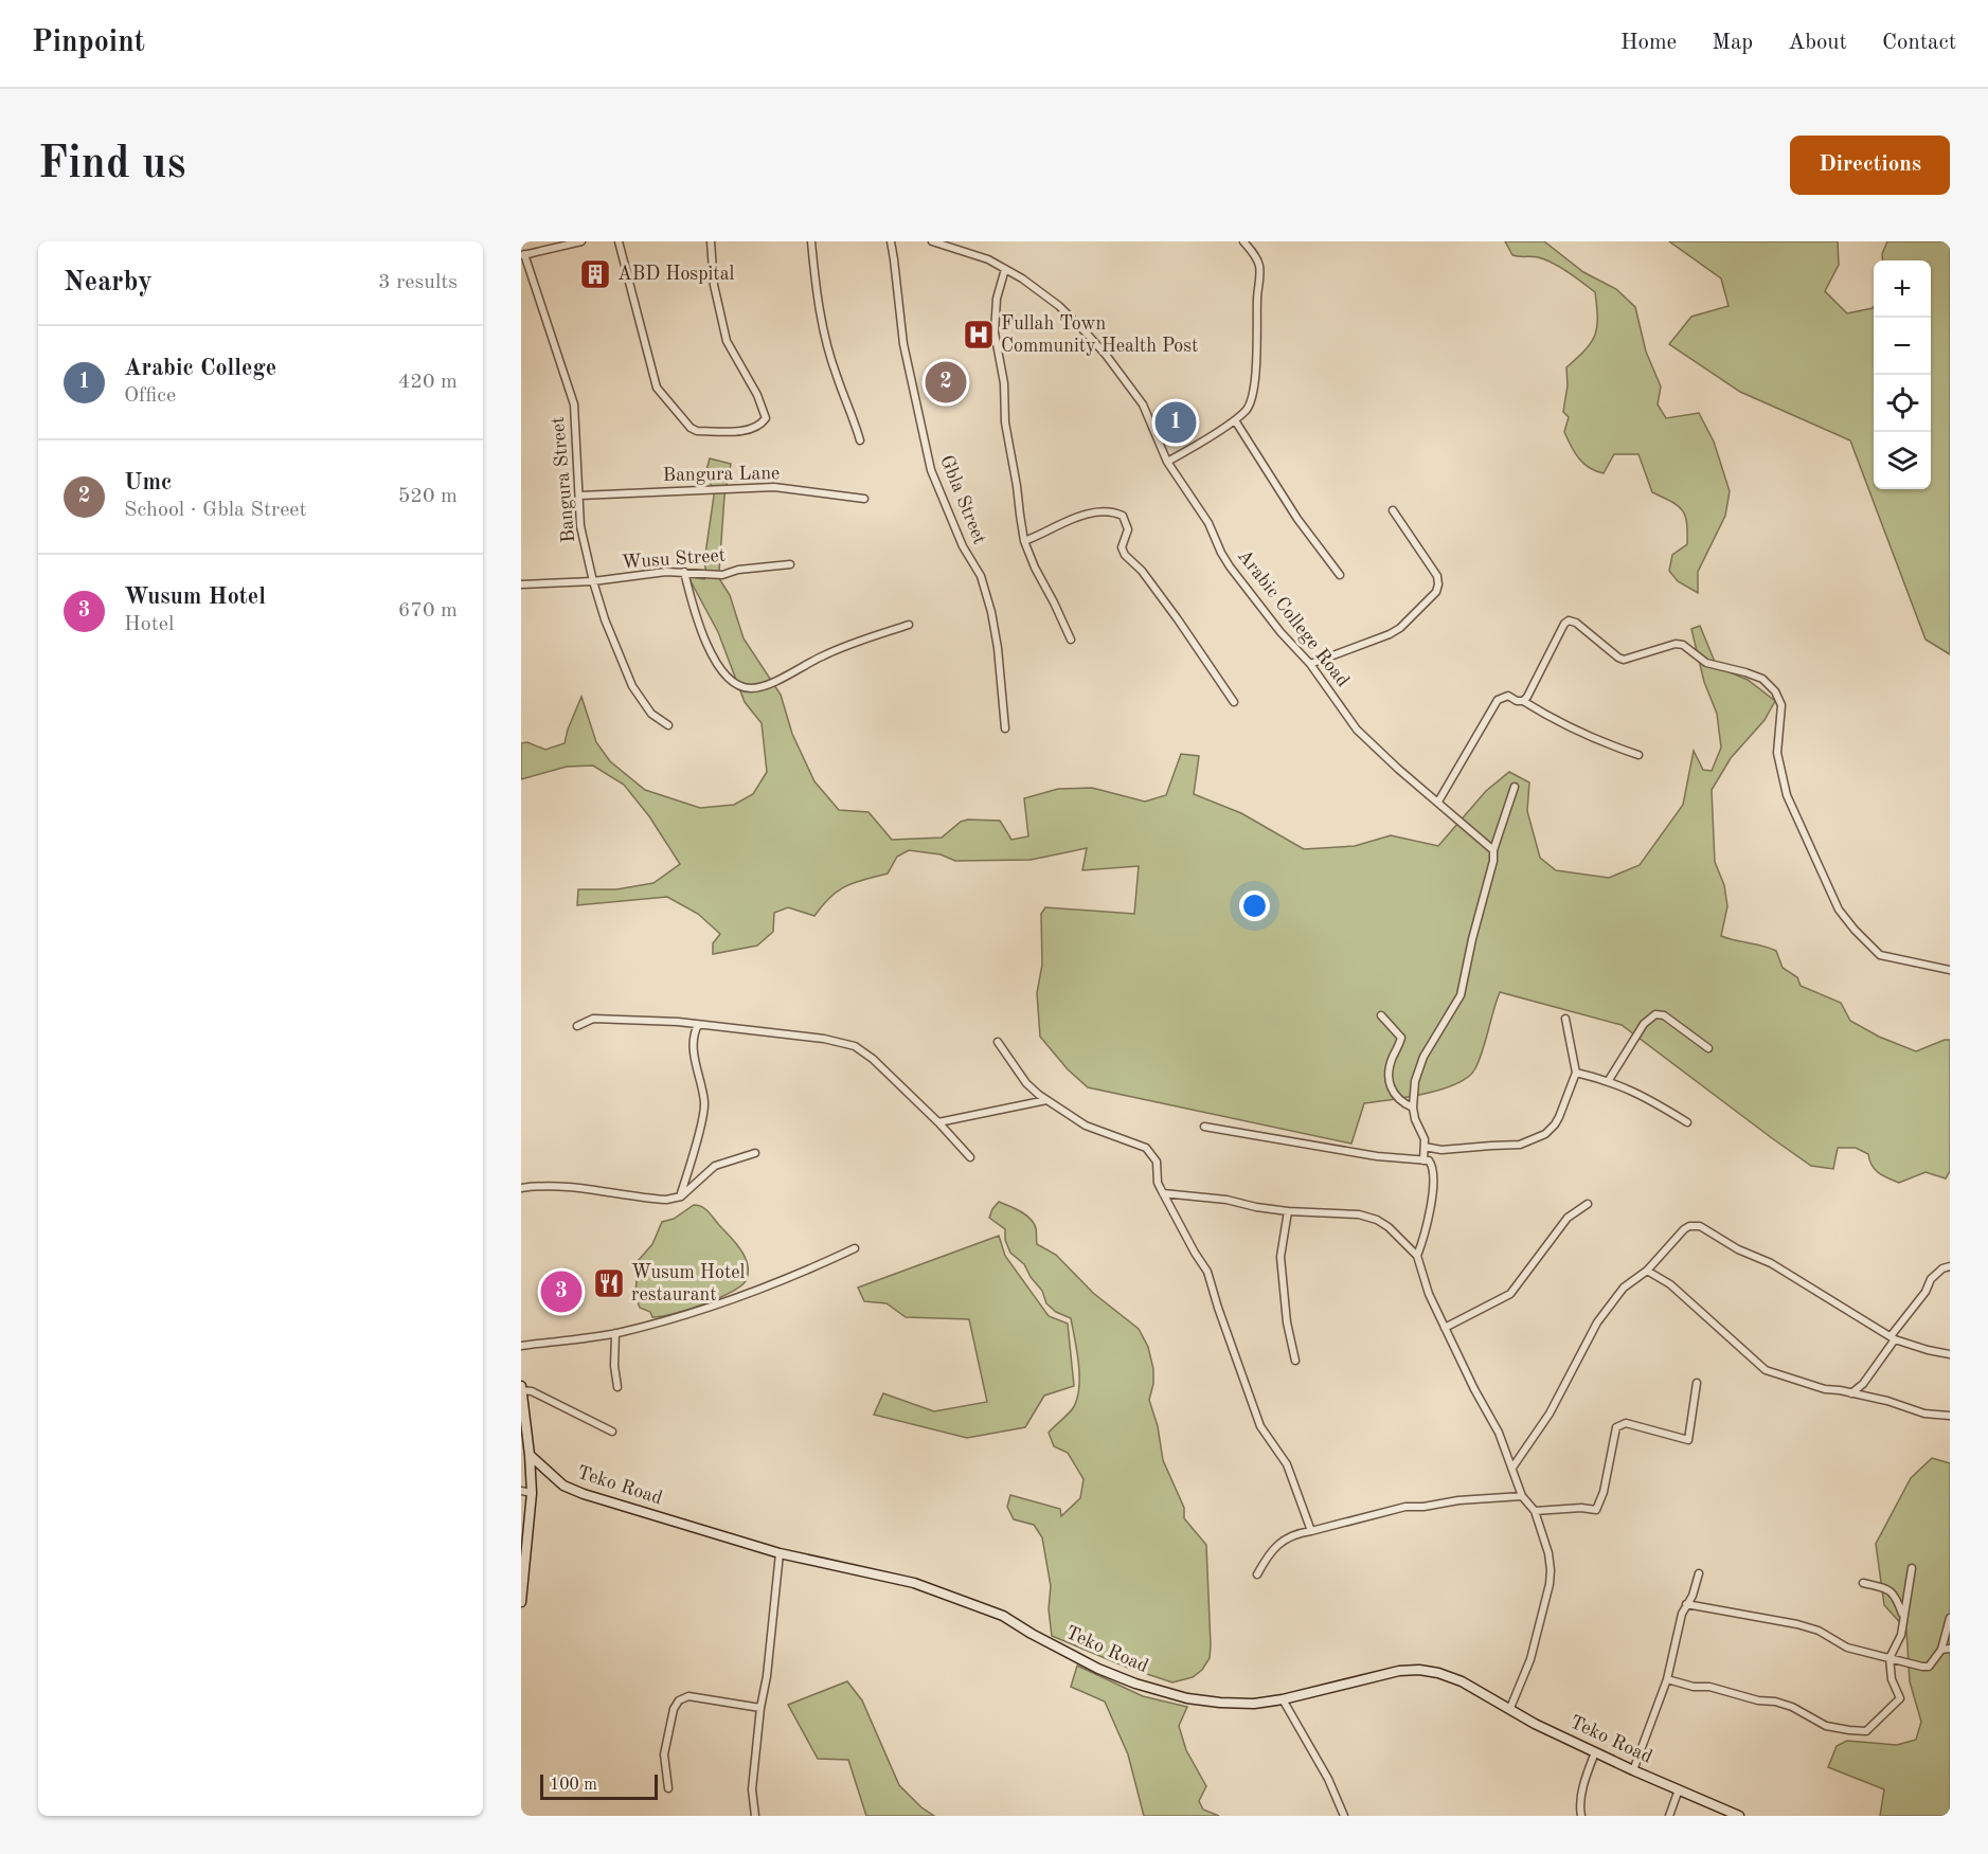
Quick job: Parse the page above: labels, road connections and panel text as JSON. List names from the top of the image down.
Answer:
{
  "streets": {
    "street": [
      "Bangura Lane",
      "Bangura Street",
      "Gbla Street",
      "Wusu Street",
      "Arabic College Road",
      "Teko Road"
    ]
  },
  "crossings": [
    ["Bangura Lane", "Bangura Street"],
    ["Bangura Street", "Wusu Street"]
  ],
  "places": {
    "building": ["ABD Hospital"],
    "hospital": ["Fullah Town Community Health Post"],
    "restaurant": ["Wusum Hotel restaurant"]
  },
  "scale_bar": "100 m",
  "page": {
    "header": "Pinpoint",
    "nav": [
      "Home",
      "Map",
      "About",
      "Contact"
    ],
    "buttons": "Directions",
    "title": "Find us",
    "heading": ["Nearby", "3 results"],
    "map_buttons": ["+", "−"],
    "list": [
      {
        "mark": "1",
        "name": "Arabic College",
        "note": "Office",
        "value": "420 m"
      },
      {
        "mark": "2",
        "name": "Umc",
        "note": "School · Gbla Street",
        "value": "520 m"
      },
      {
        "mark": "3",
        "name": "Wusum Hotel",
        "note": "Hotel",
        "value": "670 m"
      }
    ],
    "pins": ["2", "1", "3"],
    "scale": "100 m"
  }
}
